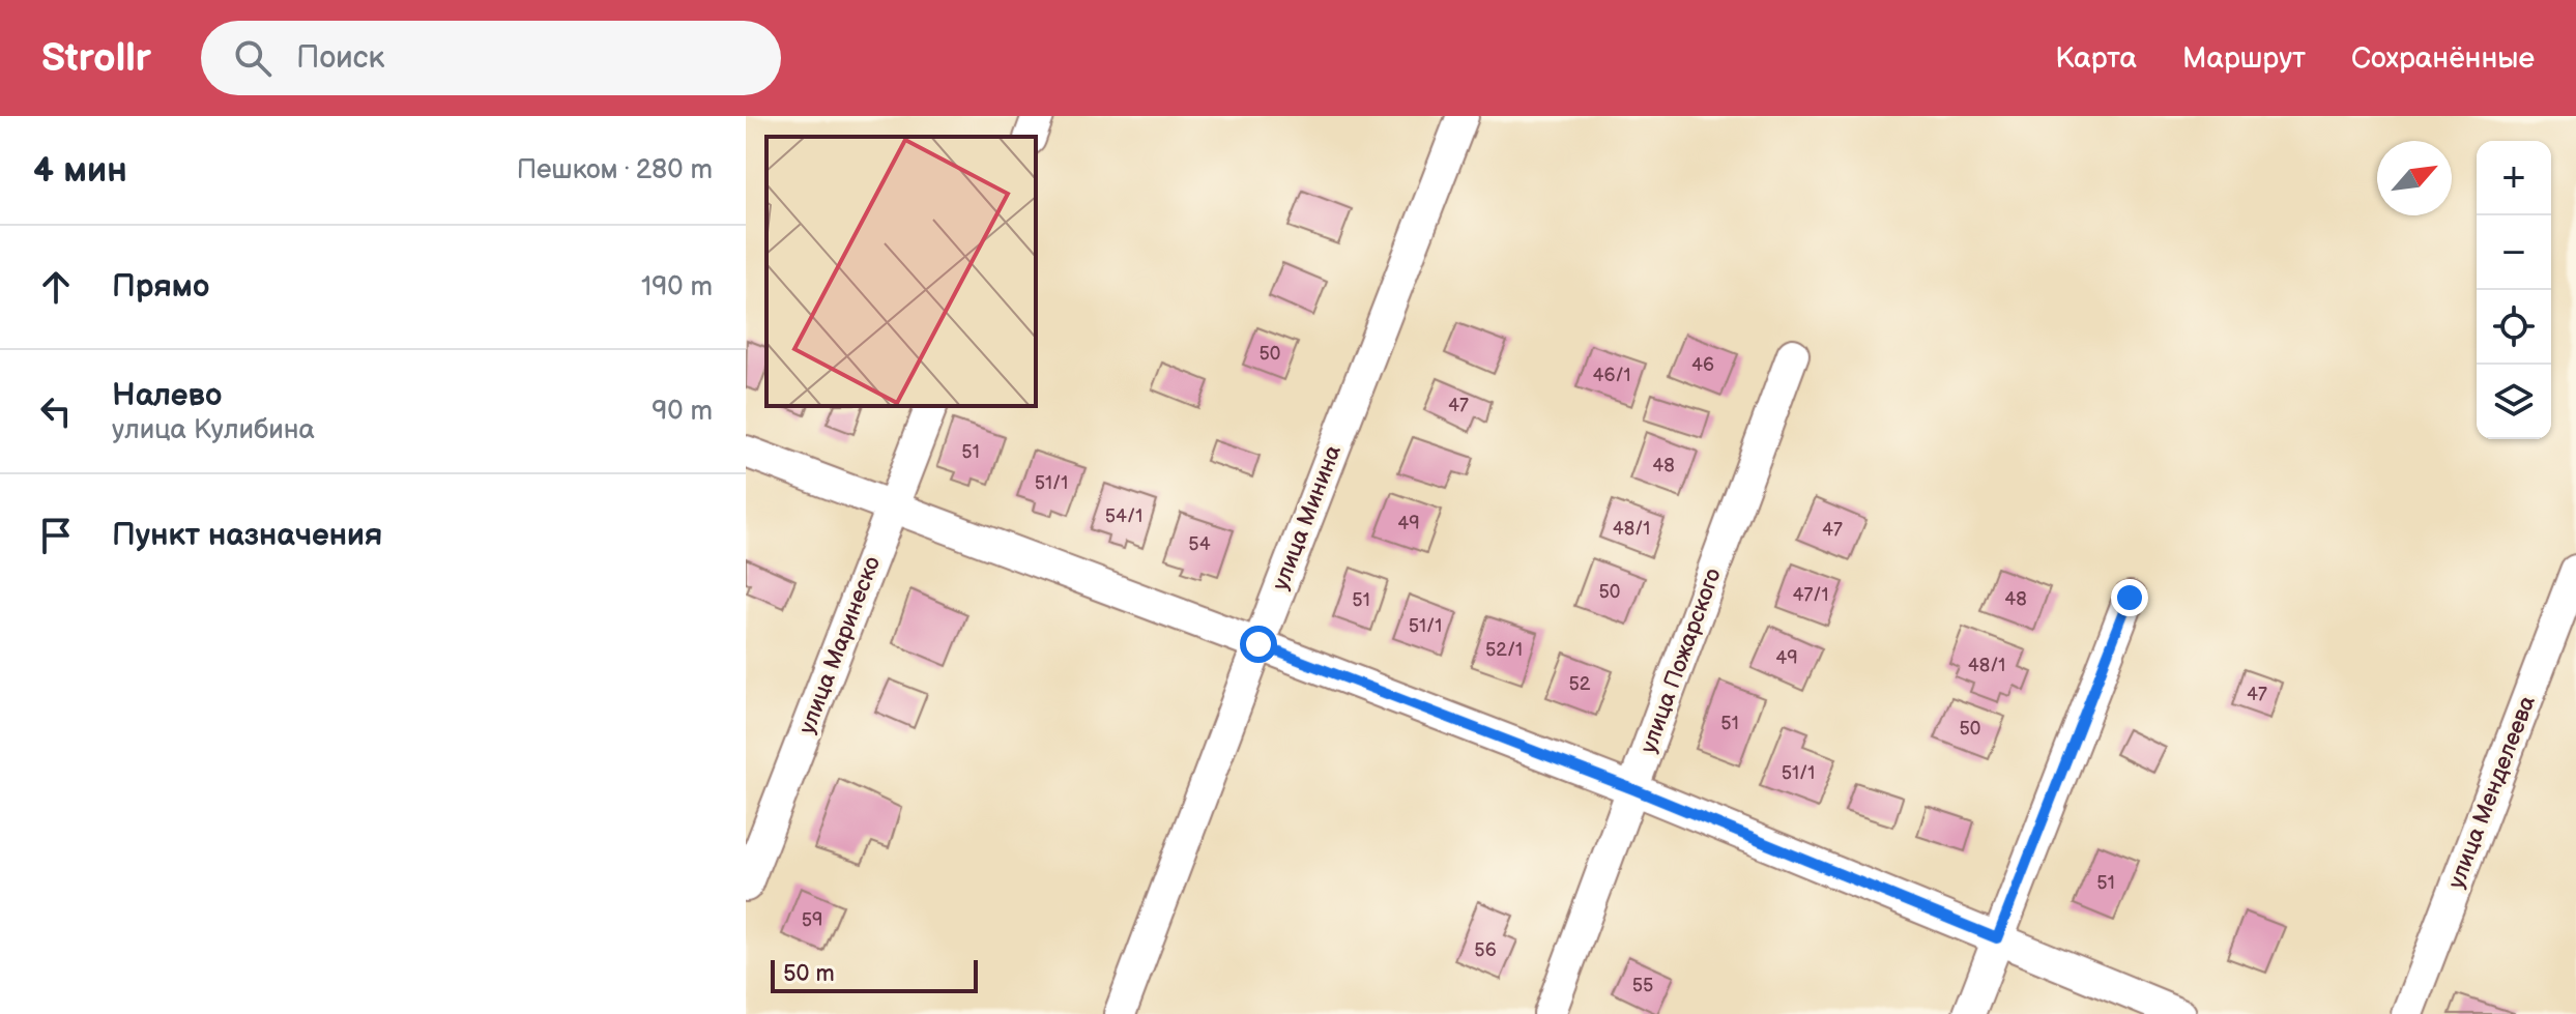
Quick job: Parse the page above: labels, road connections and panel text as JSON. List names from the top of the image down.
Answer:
{
  "streets": {
    "street": [
      "улица Минина",
      "улица Маринеско",
      "улица Пожарского",
      "улица Менделеева"
    ]
  },
  "house_numbers": [
    "50",
    "46",
    "46/1",
    "47",
    "51",
    "48",
    "51/1",
    "54/1",
    "49",
    "48/1",
    "47",
    "54",
    "50",
    "47/1",
    "48",
    "51",
    "51/1",
    "52/1",
    "49",
    "48/1",
    "52",
    "47",
    "51",
    "50",
    "51/1",
    "51",
    "59",
    "56",
    "55"
  ],
  "scale_bar": "50 m",
  "north": "top right",
  "page": {
    "header": "Strollr",
    "search": "Поиск",
    "nav": ["Карта", "Маршрут", "Сохранённые"],
    "heading": ["4 мин", "Пешком · 280 m"],
    "map_buttons": ["+", "−"],
    "list": [
      ["Прямо", "190 m"],
      ["Налево", "улица Кулибина", "90 m"],
      "Пункт назначения"
    ],
    "scale": "50 m"
  }
}
